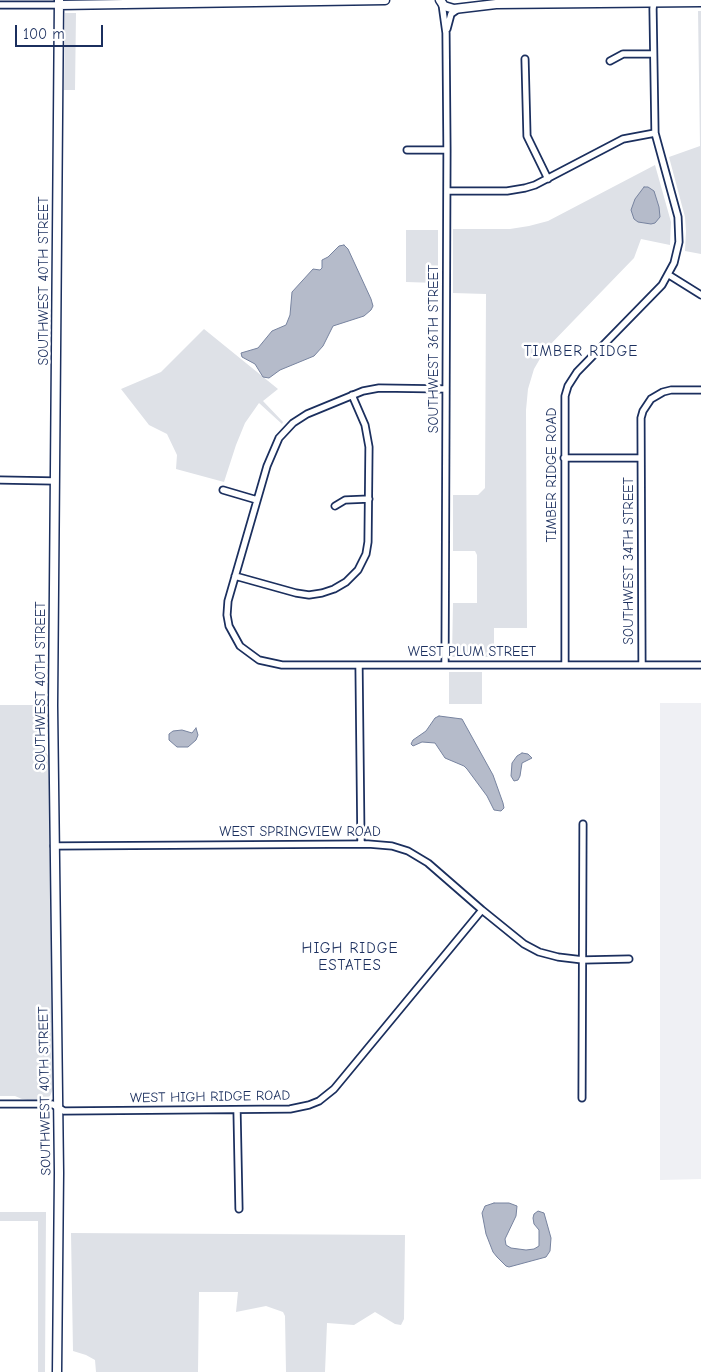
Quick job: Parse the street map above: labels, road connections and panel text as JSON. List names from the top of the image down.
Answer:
{
  "streets": {
    "main road": ["SOUTHWEST 40TH STREET"],
    "street": [
      "SOUTHWEST 36TH STREET",
      "TIMBER RIDGE ROAD",
      "SOUTHWEST 34TH STREET",
      "WEST PLUM STREET",
      "WEST SPRINGVIEW ROAD",
      "WEST HIGH RIDGE ROAD"
    ]
  },
  "crossings": [
    ["SOUTHWEST 40TH STREET", "WEST SPRINGVIEW ROAD"],
    ["SOUTHWEST 40TH STREET", "WEST HIGH RIDGE ROAD"],
    ["SOUTHWEST 36TH STREET", "WEST PLUM STREET"],
    ["TIMBER RIDGE ROAD", "WEST PLUM STREET"],
    ["SOUTHWEST 34TH STREET", "WEST PLUM STREET"],
    ["WEST SPRINGVIEW ROAD", "WEST HIGH RIDGE ROAD"]
  ],
  "districts": ["TIMBER RIDGE", "HIGH RIDGE ESTATES"],
  "scale_bar": "100 m"
}
